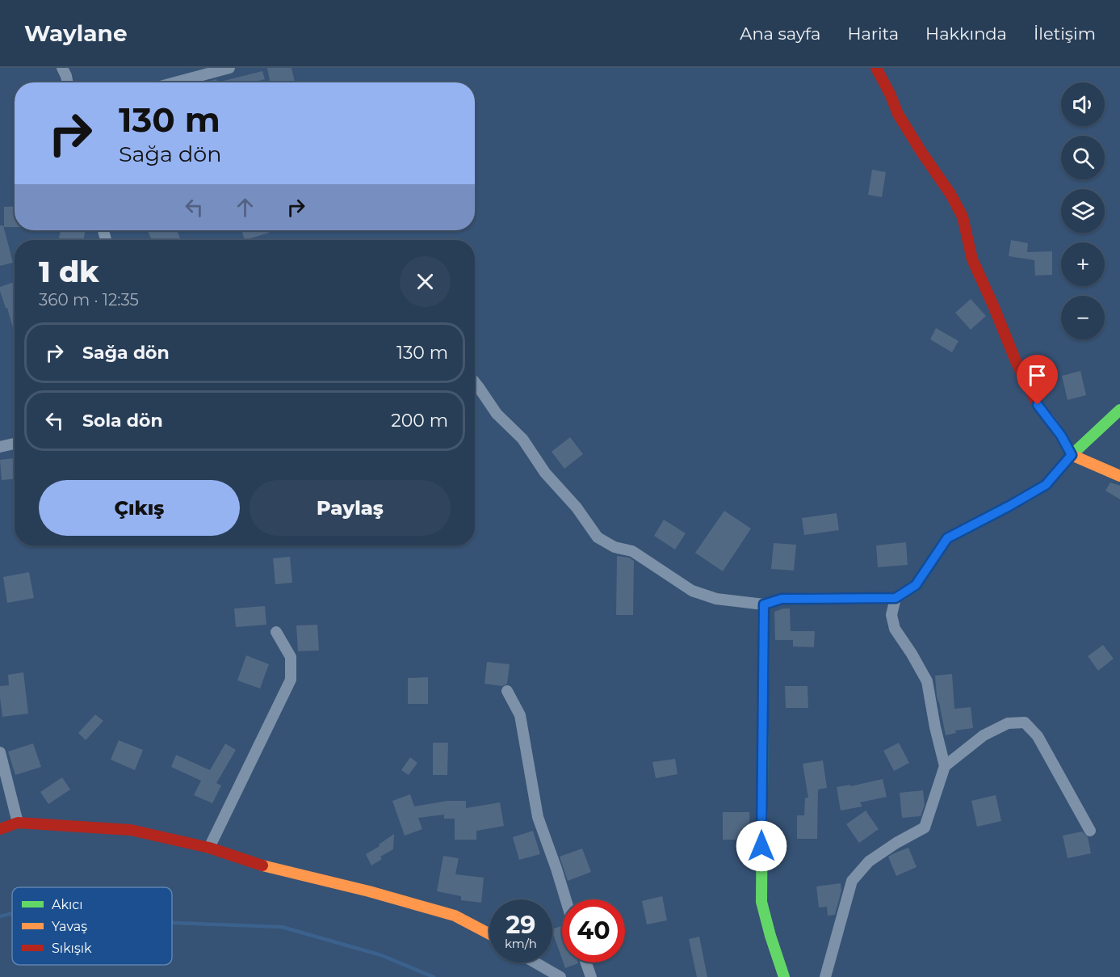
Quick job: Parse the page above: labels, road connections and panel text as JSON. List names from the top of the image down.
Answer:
{
  "legend": ["Akıcı", "Yavaş", "Sıkışık"],
  "page": {
    "header": "Waylane",
    "nav": [
      "Ana sayfa",
      "Harita",
      "Hakkında",
      "İletişim"
    ],
    "map_buttons": ["+", "−"],
    "turn": ["130 m", "Sağa dön"],
    "heading": ["1 dk", "360 m · 12:35"],
    "list": [
      {
        "name": "Sağa dön",
        "value": "130 m"
      },
      {
        "name": "Sola dön",
        "value": "200 m"
      }
    ],
    "buttons": ["Çıkış", "Paylaş"],
    "speed": "29 km/h",
    "limit": "40"
  }
}
